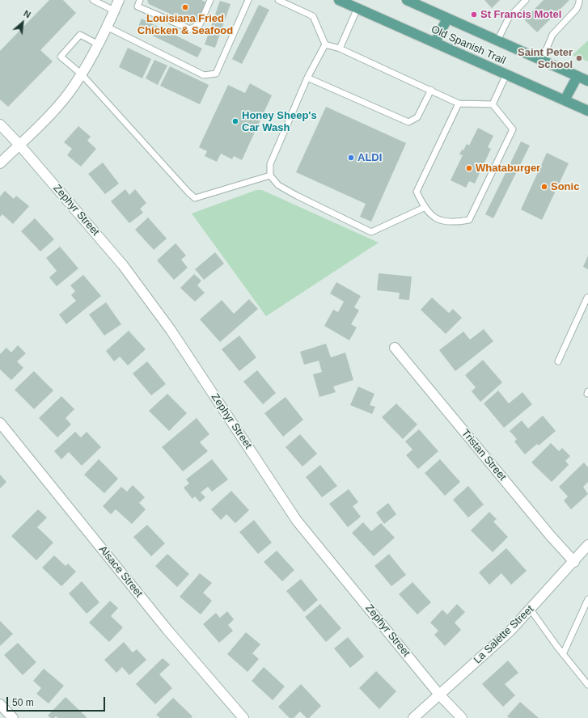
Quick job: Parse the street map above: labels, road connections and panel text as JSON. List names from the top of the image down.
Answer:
{
  "streets": {
    "main road": ["Old Spanish Trail"],
    "street": [
      "Zephyr Street",
      "Tristan Street",
      "Alsace Street",
      "La Salette Street"
    ]
  },
  "crossings": [
    ["Zephyr Street", "La Salette Street"],
    ["Tristan Street", "La Salette Street"]
  ],
  "places": [
    "Louisiana Fried Chicken & Seafood",
    "St Francis Motel",
    "Saint Peter School",
    "Honey Sheep's Car Wash",
    "ALDI",
    "Whataburger",
    "Sonic"
  ],
  "scale_bar": "50 m",
  "north": "top right"
}
